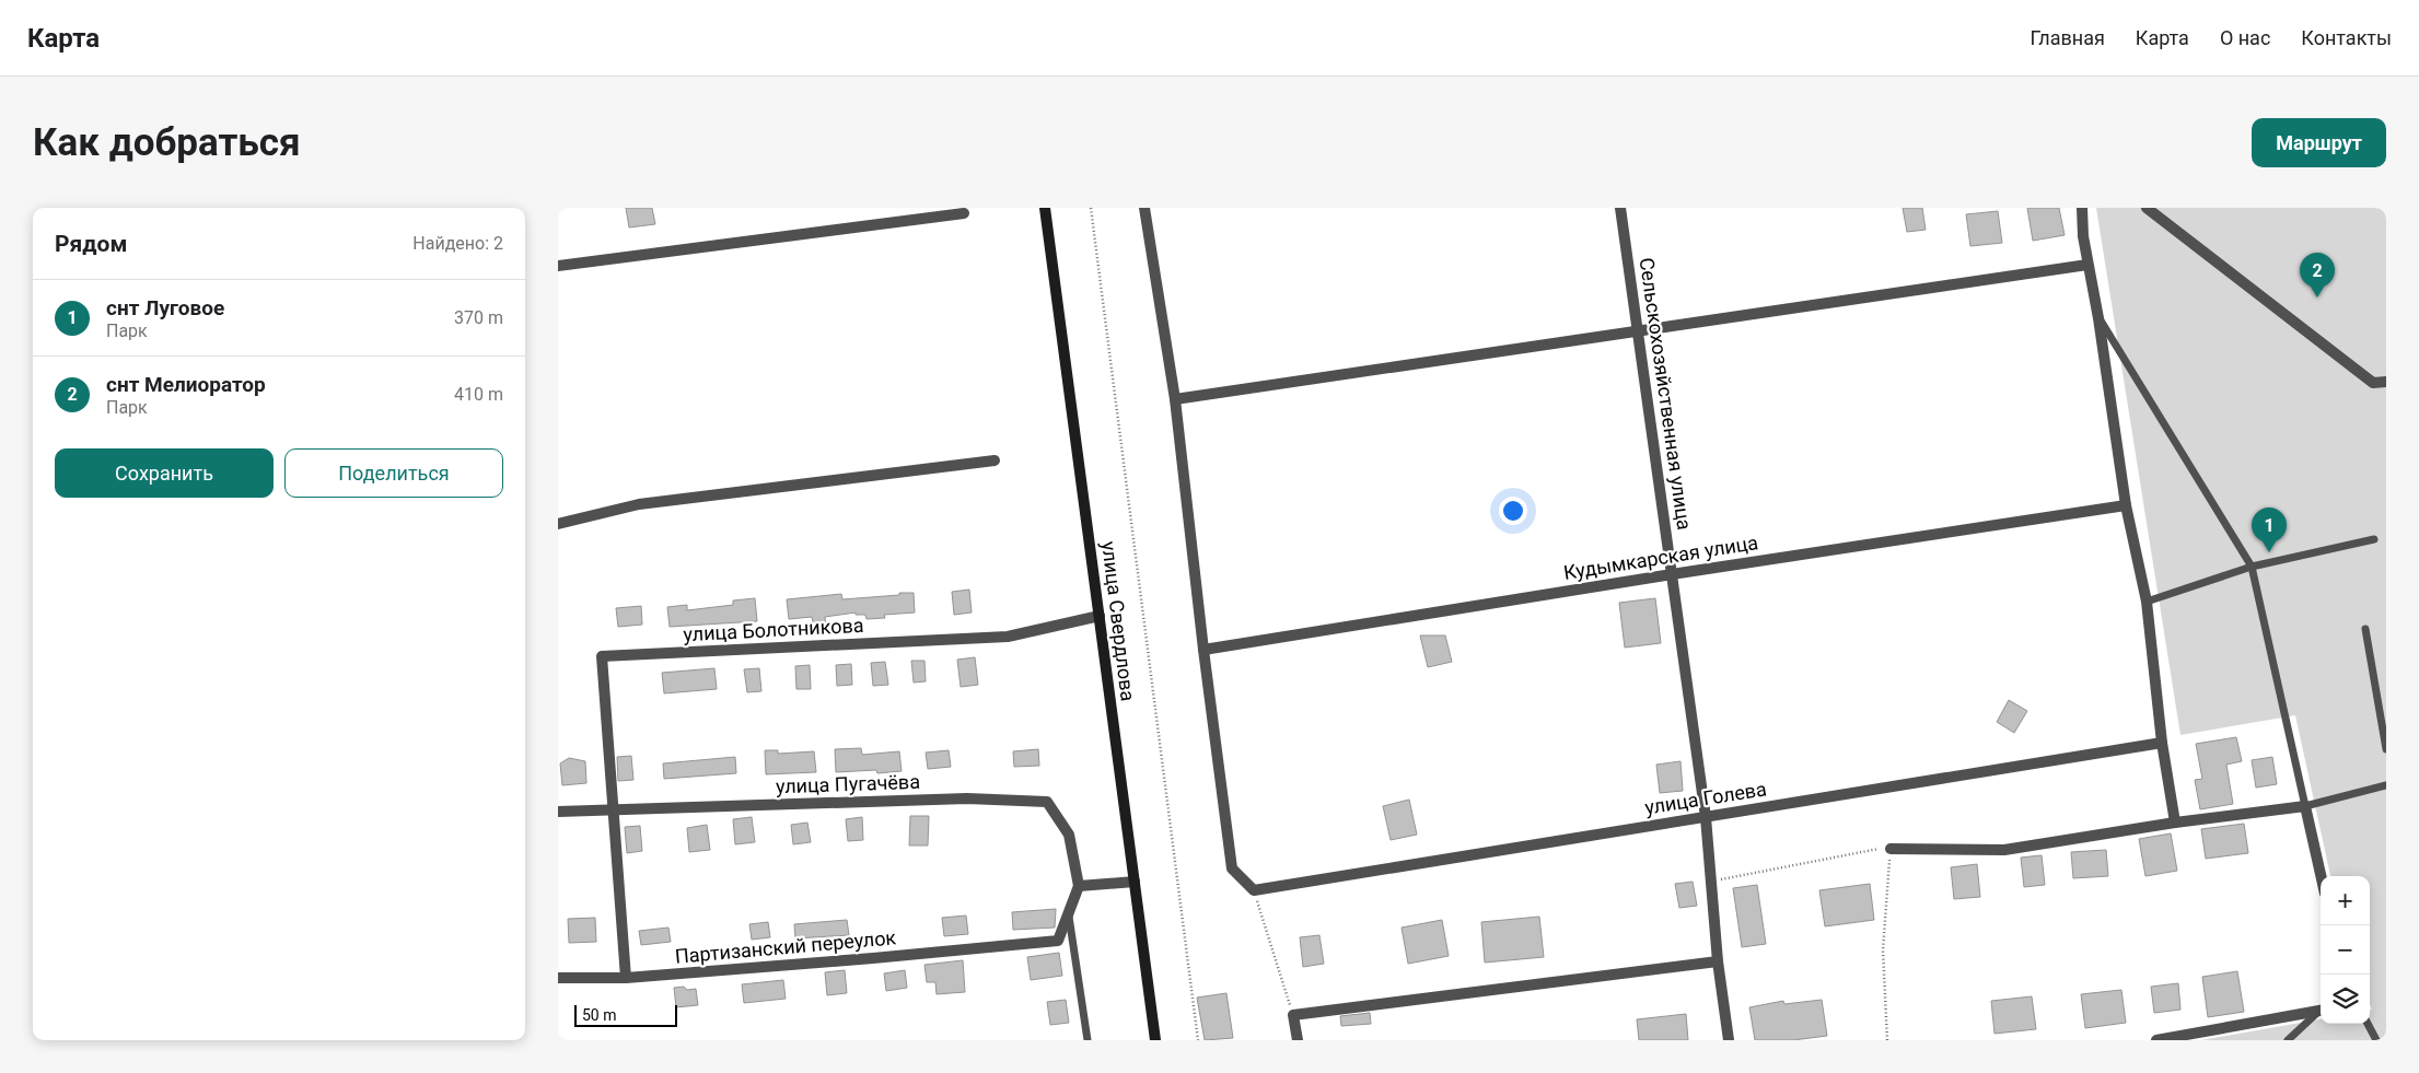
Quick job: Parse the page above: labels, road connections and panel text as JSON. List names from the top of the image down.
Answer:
{
  "streets": {
    "main road": ["улица Свердлова"],
    "street": [
      "Сельскохозяйственная улица",
      "Кудымкарская улица",
      "улица Болотникова",
      "улица Пугачёва",
      "улица Голева",
      "Партизанский переулок"
    ]
  },
  "crossings": [
    ["Сельскохозяйственная улица", "Кудымкарская улица"],
    ["Сельскохозяйственная улица", "улица Голева"],
    ["улица Свердлова", "улица Болотникова"],
    ["улица Болотникова", "улица Пугачёва"],
    ["улица Пугачёва", "Партизанский переулок"]
  ],
  "scale_bar": "50 m",
  "page": {
    "header": "Карта",
    "nav": [
      "Главная",
      "Карта",
      "О нас",
      "Контакты"
    ],
    "buttons": [
      "Маршрут",
      ["Сохранить", "Поделиться"]
    ],
    "title": "Как добраться",
    "heading": ["Рядом", "Найдено: 2"],
    "pins": ["2", "1"],
    "list": [
      {
        "mark": "1",
        "name": "снт Луговое",
        "note": "Парк",
        "value": "370 m"
      },
      {
        "mark": "2",
        "name": "снт Мелиоратор",
        "note": "Парк",
        "value": "410 m"
      }
    ],
    "map_buttons": ["+", "−"],
    "scale": "50 m"
  }
}
